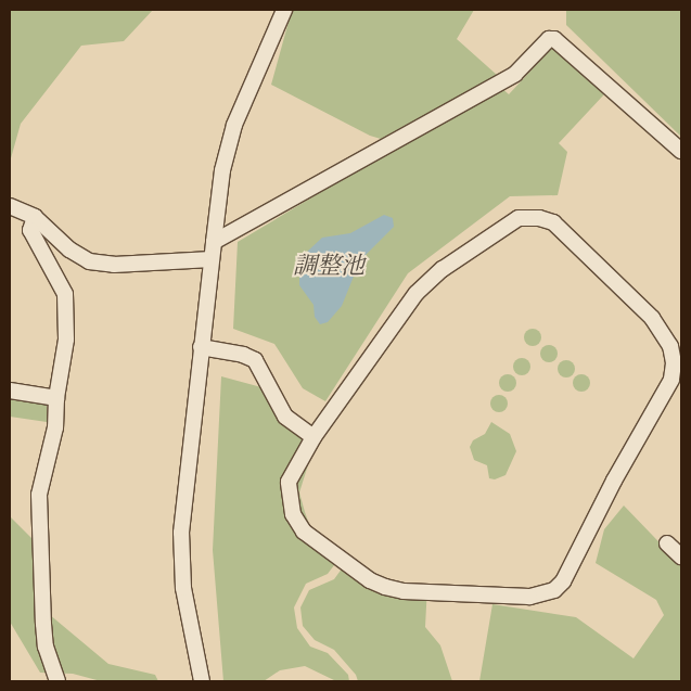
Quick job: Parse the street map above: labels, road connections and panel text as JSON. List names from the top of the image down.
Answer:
{
  "water": ["調整池"]
}
